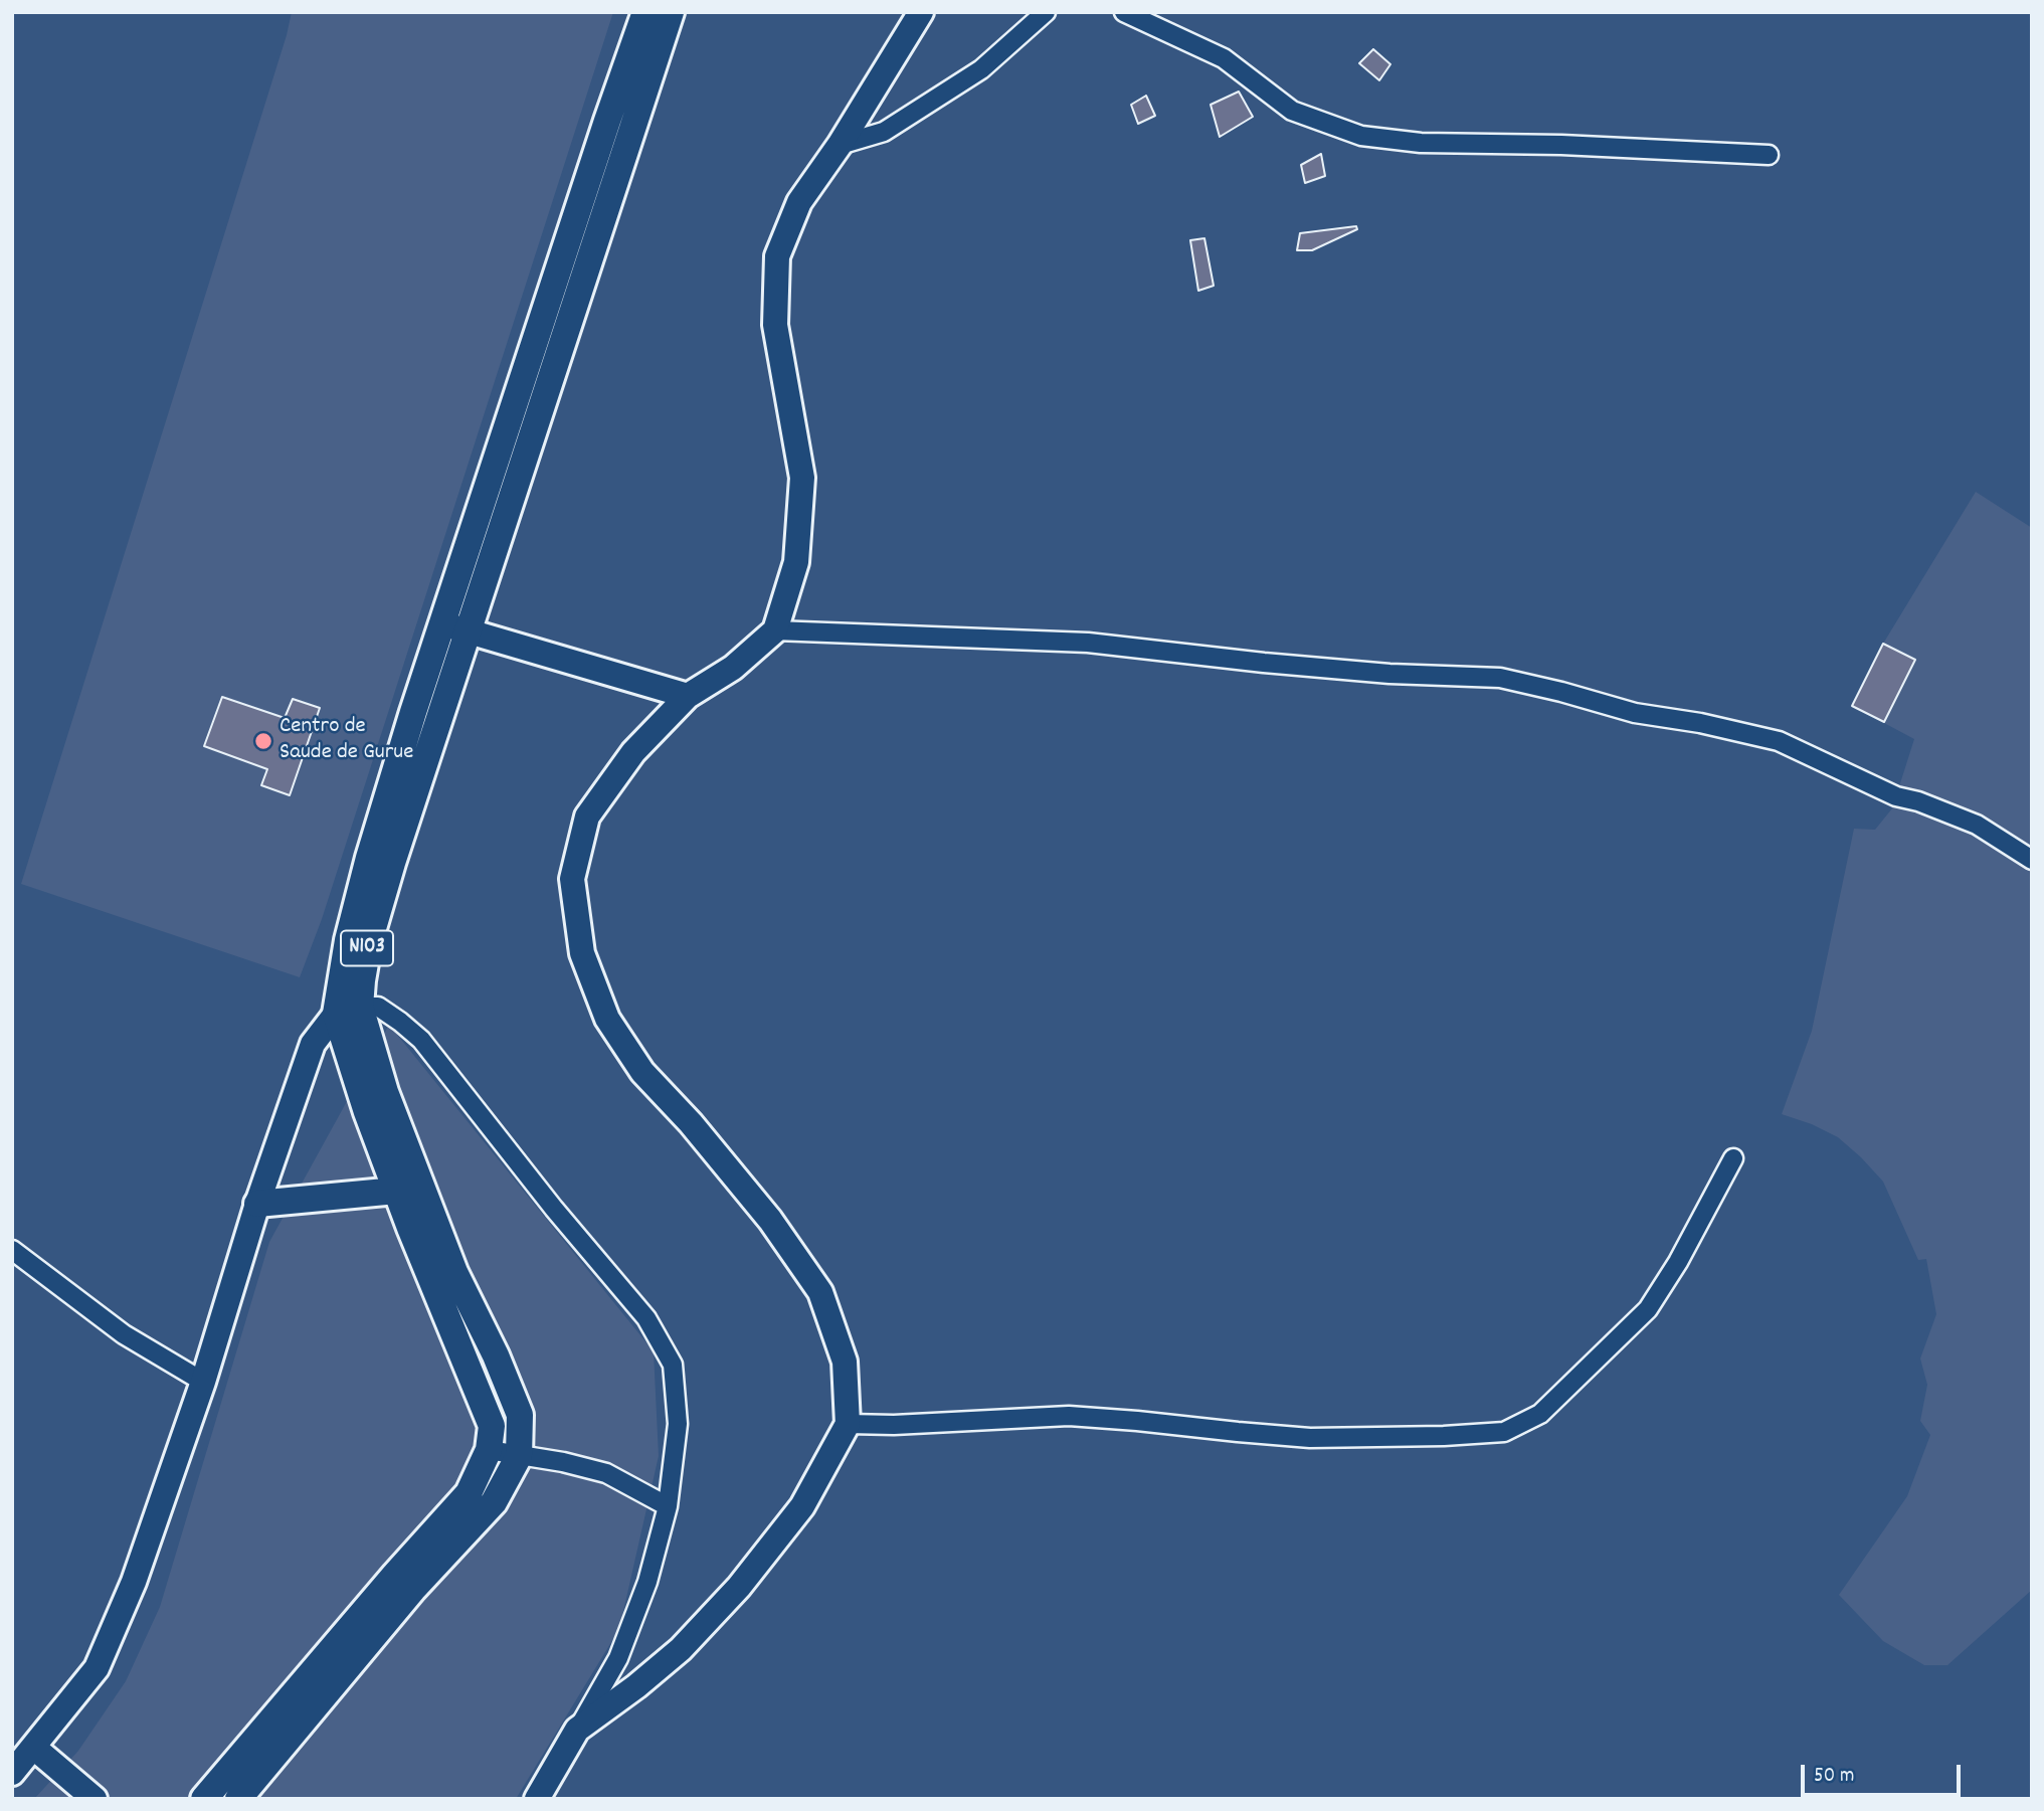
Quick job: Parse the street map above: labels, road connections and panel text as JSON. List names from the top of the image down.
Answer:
{
  "streets": {
    "main road": ["N103"]
  },
  "places": ["Centro de Saude de Gurue"],
  "scale_bar": "50 m"
}
